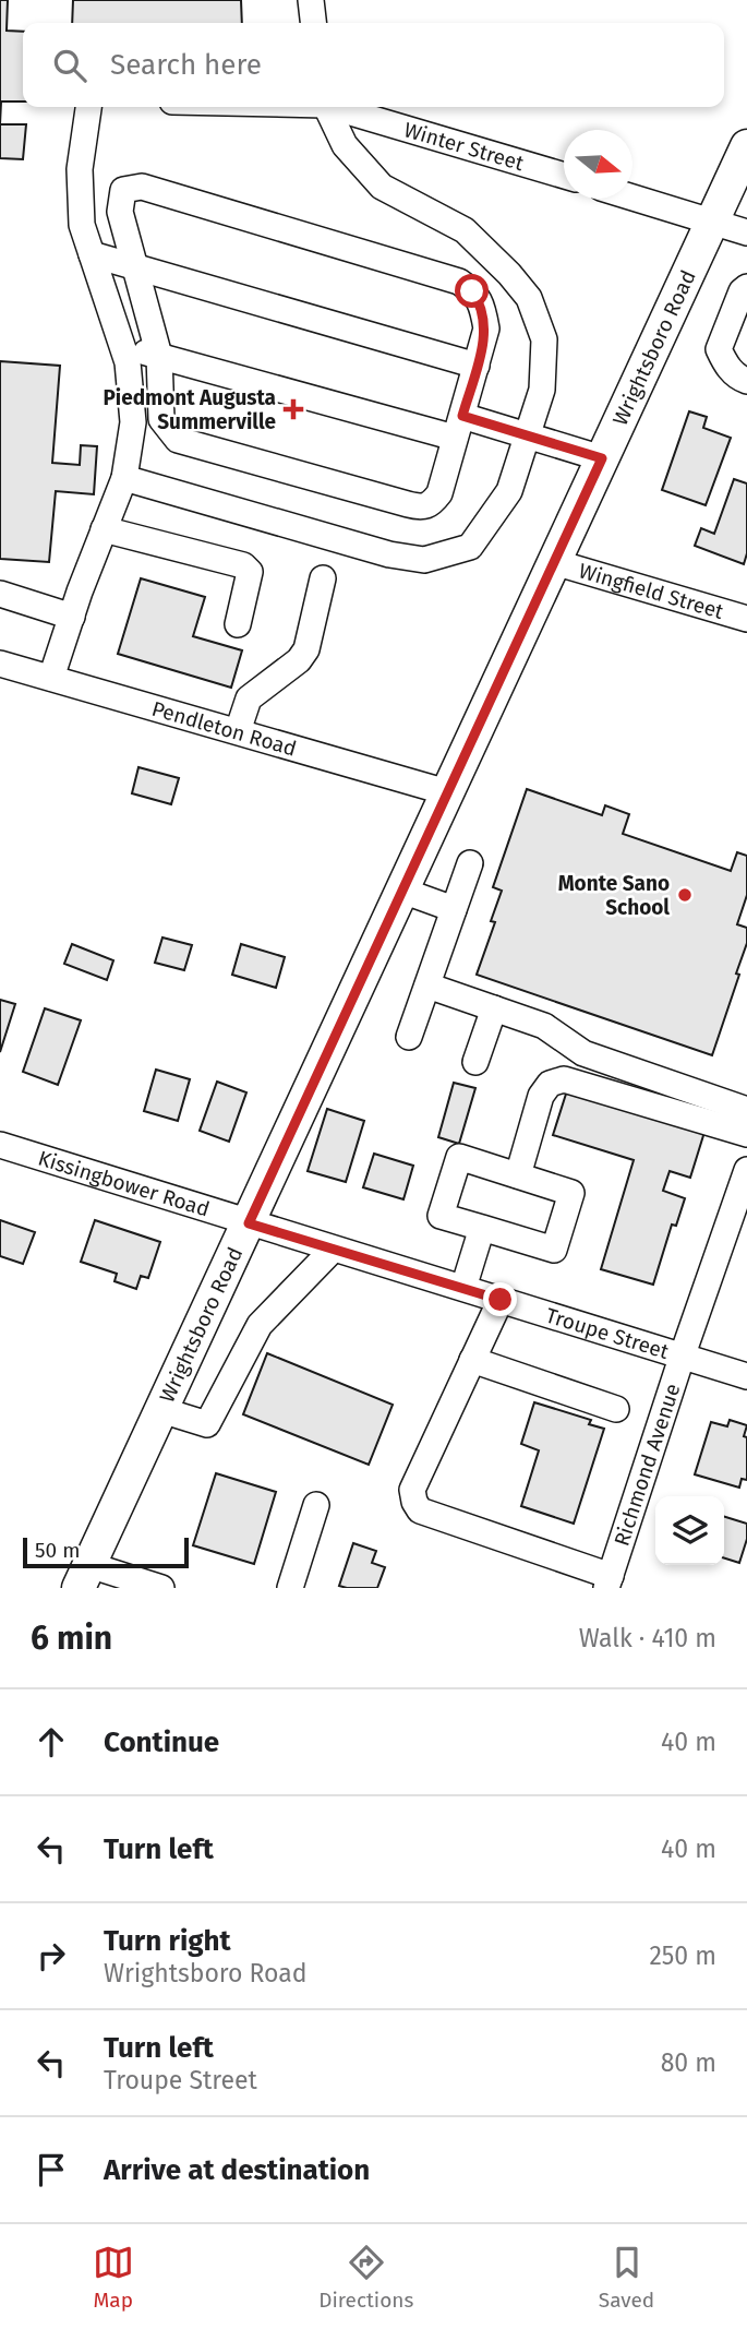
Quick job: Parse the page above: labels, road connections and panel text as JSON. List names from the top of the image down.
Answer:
{
  "streets": {
    "main road": ["Wrightsboro Road"],
    "street": [
      "Winter Street",
      "Wingfield Street",
      "Pendleton Road",
      "Kissingbower Road",
      "Troupe Street",
      "Richmond Avenue"
    ]
  },
  "crossings": [
    ["Wrightsboro Road", "Wingfield Street"],
    ["Wrightsboro Road", "Pendleton Road"],
    ["Wrightsboro Road", "Kissingbower Road"],
    ["Wrightsboro Road", "Troupe Street"],
    ["Kissingbower Road", "Troupe Street"],
    ["Troupe Street", "Richmond Avenue"]
  ],
  "places": {
    "health": ["Piedmont Augusta Summerville"],
    "other": ["Monte Sano School"]
  },
  "scale_bar": "50 m",
  "north": "right",
  "page": {
    "search": "Search here",
    "scale": "50 m",
    "heading": ["6 min", "Walk · 410 m"],
    "list": [
      ["Continue", "40 m"],
      ["Turn left", "40 m"],
      ["Turn right", "Wrightsboro Road", "250 m"],
      ["Turn left", "Troupe Street", "80 m"],
      "Arrive at destination"
    ],
    "nav": ["Map", "Directions", "Saved"]
  }
}
